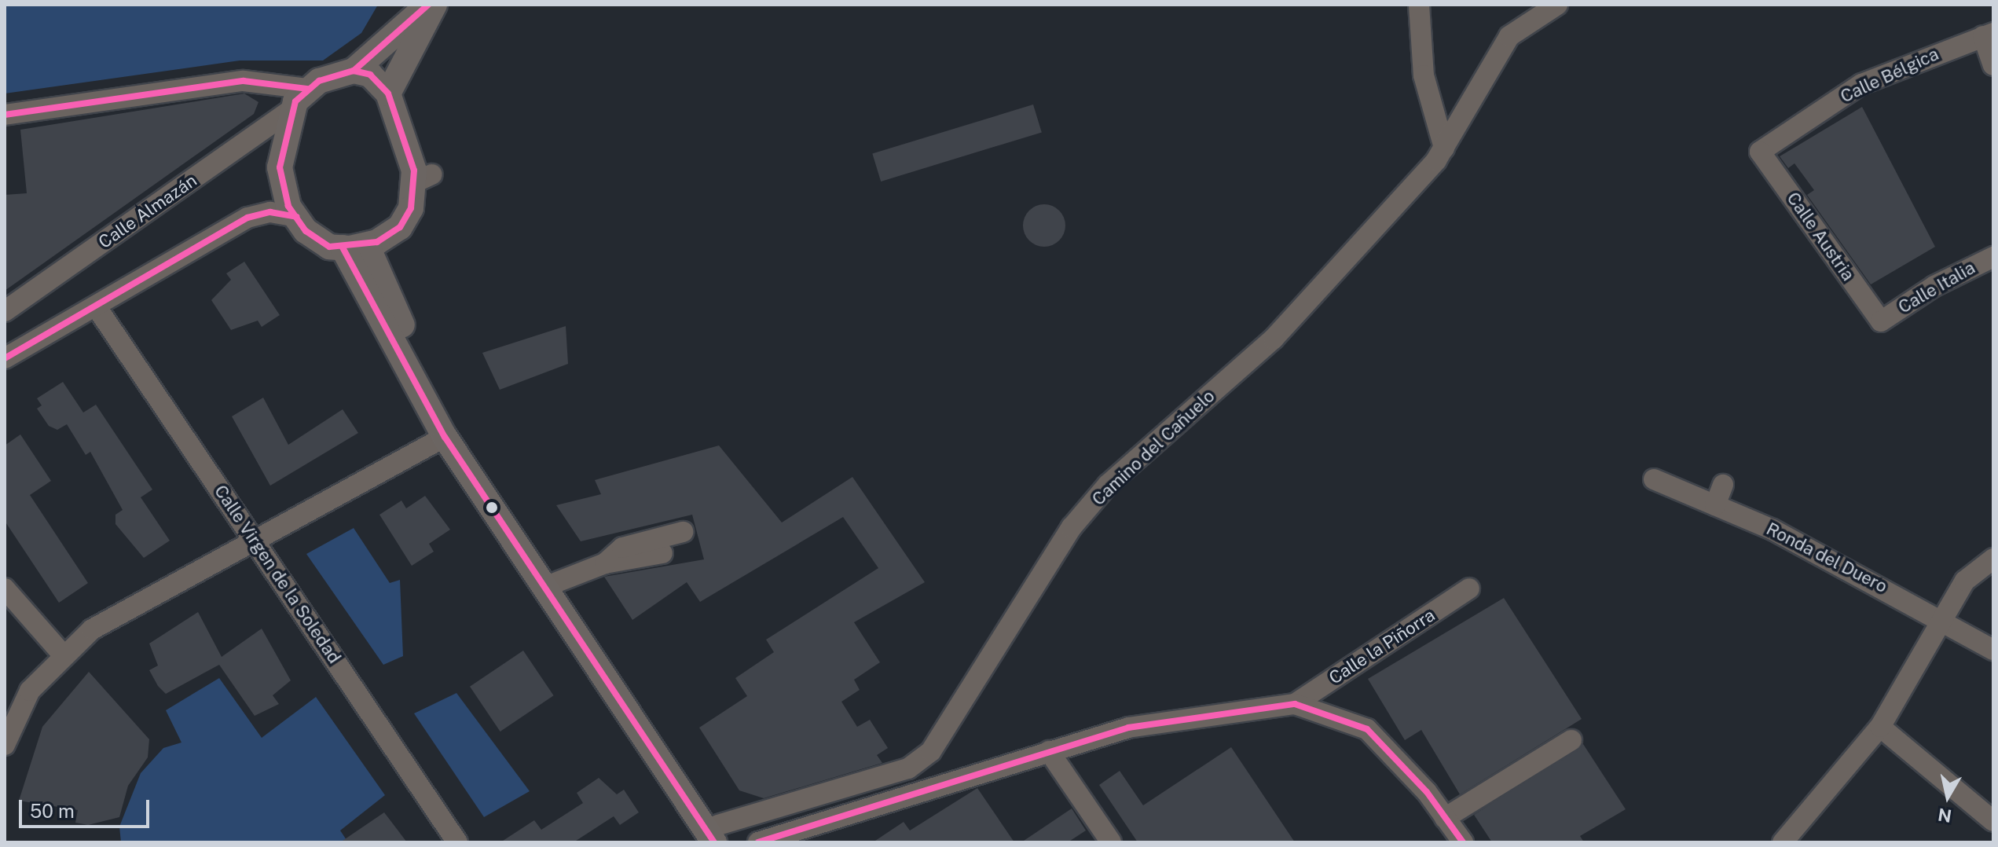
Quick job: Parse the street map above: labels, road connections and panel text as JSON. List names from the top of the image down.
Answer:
{
  "streets": {
    "street": [
      "Calle Bélgica",
      "Calle Almazán",
      "Calle Austria",
      "Calle Italia",
      "Camino del Cañuelo",
      "Ronda del Duero",
      "Calle Virgen de la Soledad",
      "Calle la Piñorra"
    ]
  },
  "crossings": [
    ["Calle Bélgica", "Calle Austria"],
    ["Calle Austria", "Calle Italia"]
  ],
  "scale_bar": "50 m",
  "north": "bottom"
}
